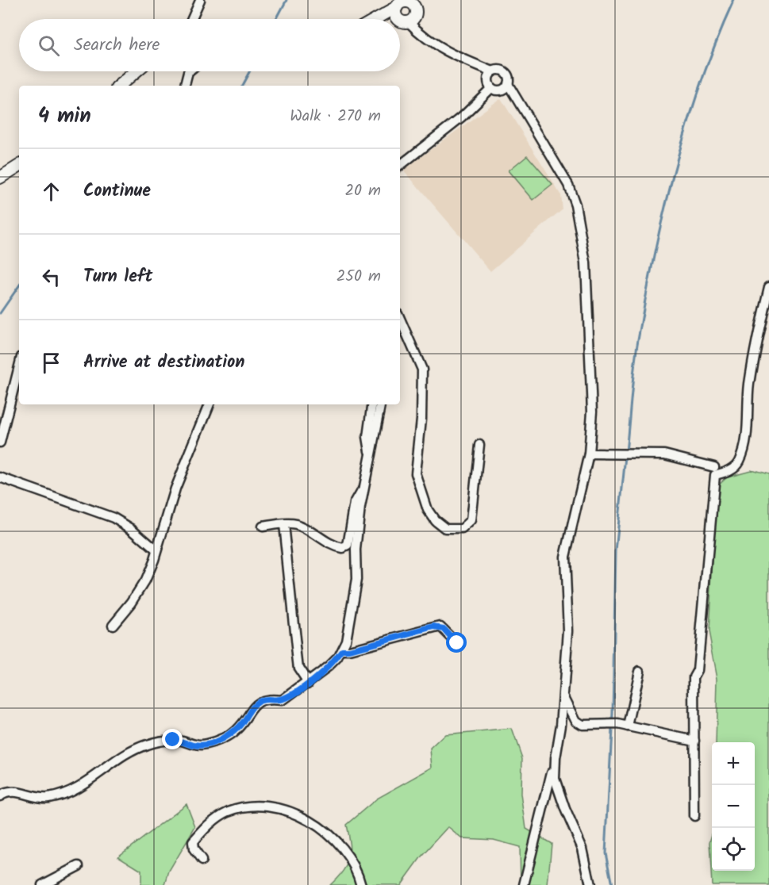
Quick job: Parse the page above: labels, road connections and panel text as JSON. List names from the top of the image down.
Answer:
{
  "page": {
    "search": "Search here",
    "heading": ["4 min", "Walk · 270 m"],
    "list": [
      ["Continue", "20 m"],
      ["Turn left", "250 m"],
      "Arrive at destination"
    ],
    "map_buttons": ["+", "−"]
  }
}
